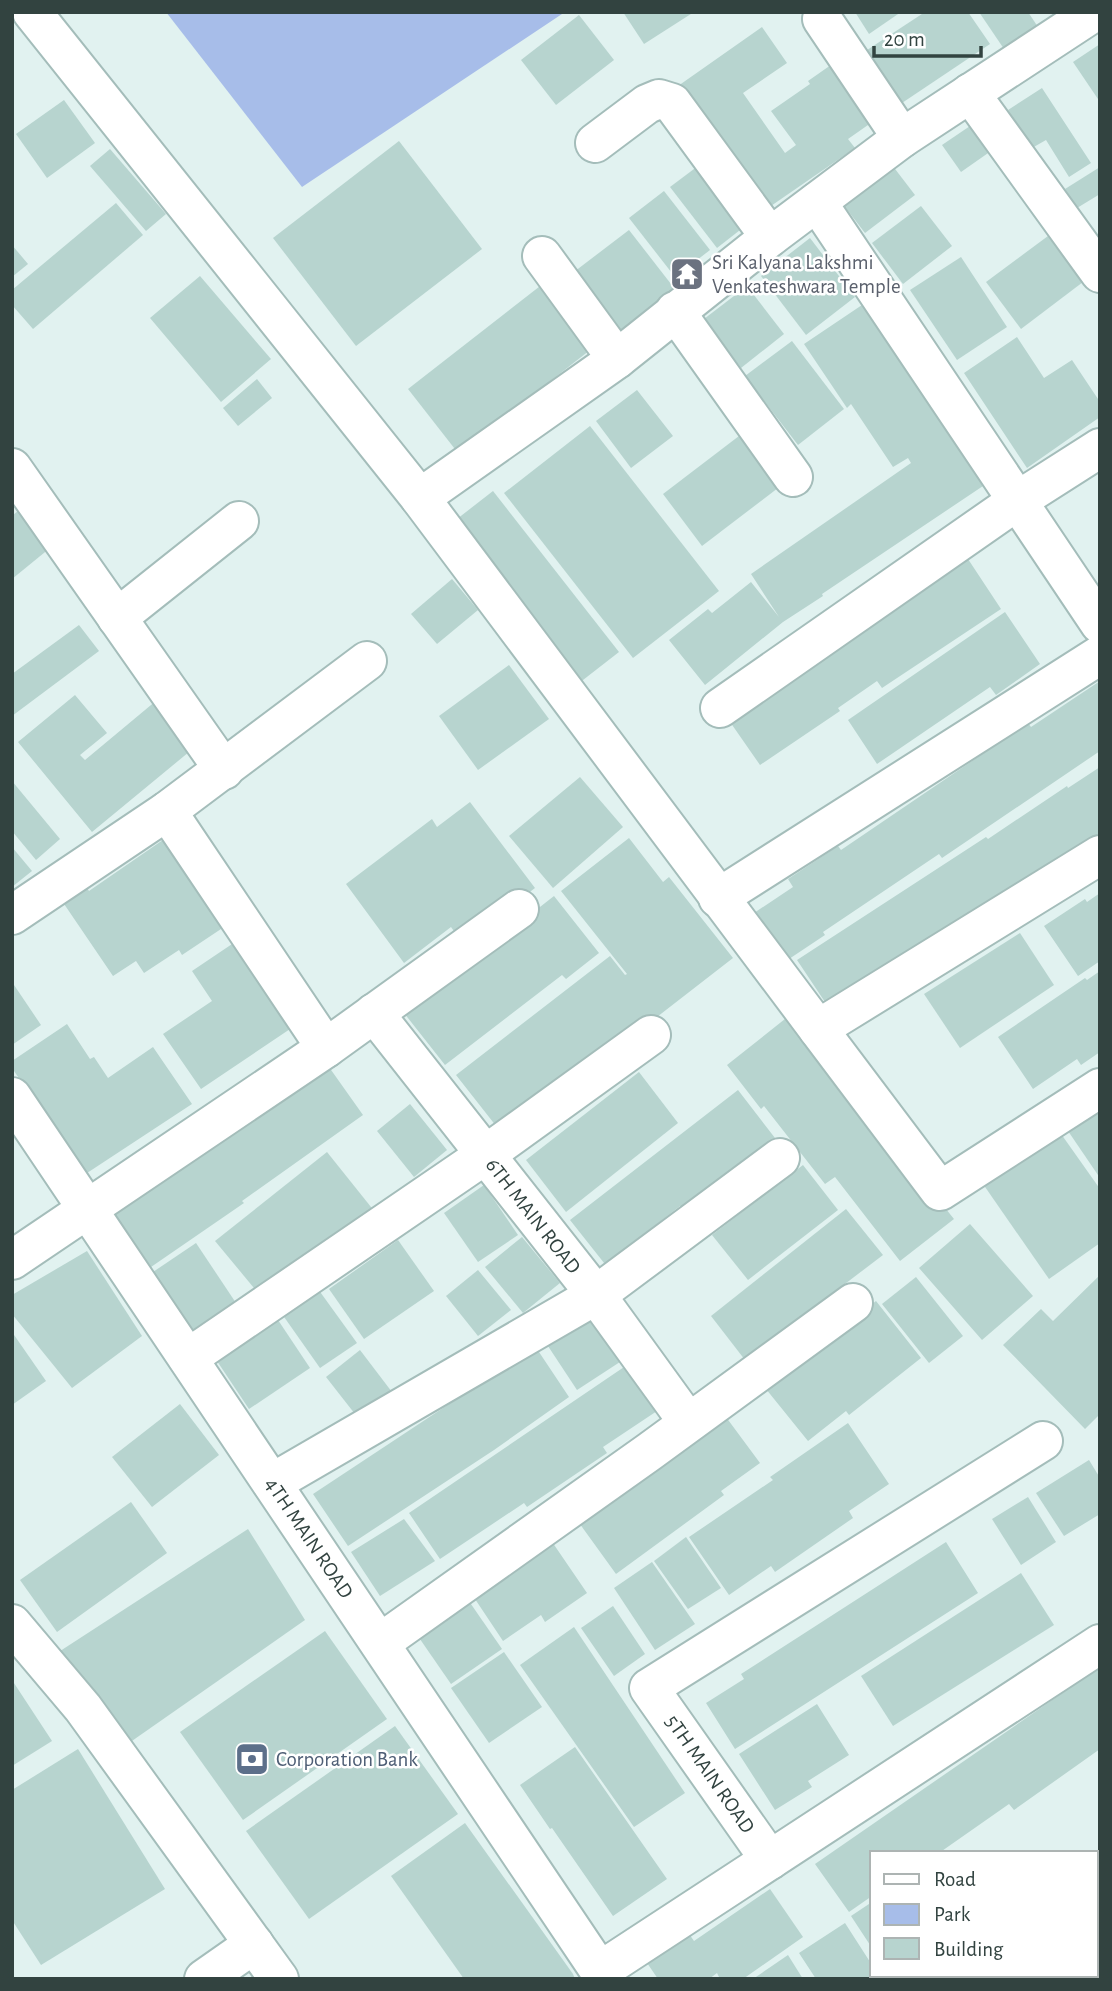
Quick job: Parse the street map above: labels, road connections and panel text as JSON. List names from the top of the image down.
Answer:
{
  "streets": {
    "street": ["6TH MAIN ROAD", "4TH MAIN ROAD", "5TH MAIN ROAD"]
  },
  "places": {
    "temple": ["Sri Kalyana Lakshmi Venkateshwara Temple"],
    "bank": ["Corporation Bank"]
  },
  "legend": ["Road", "Park", "Building"],
  "scale_bar": "20 m"
}
